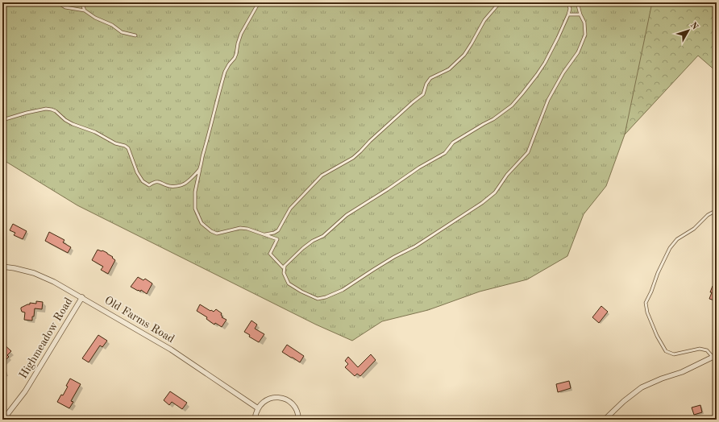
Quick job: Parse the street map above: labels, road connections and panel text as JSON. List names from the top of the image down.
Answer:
{
  "streets": {
    "street": ["Old Farms Road", "Highmeadow Road"]
  },
  "crossings": [
    ["Old Farms Road", "Highmeadow Road"]
  ],
  "north": "top right"
}
